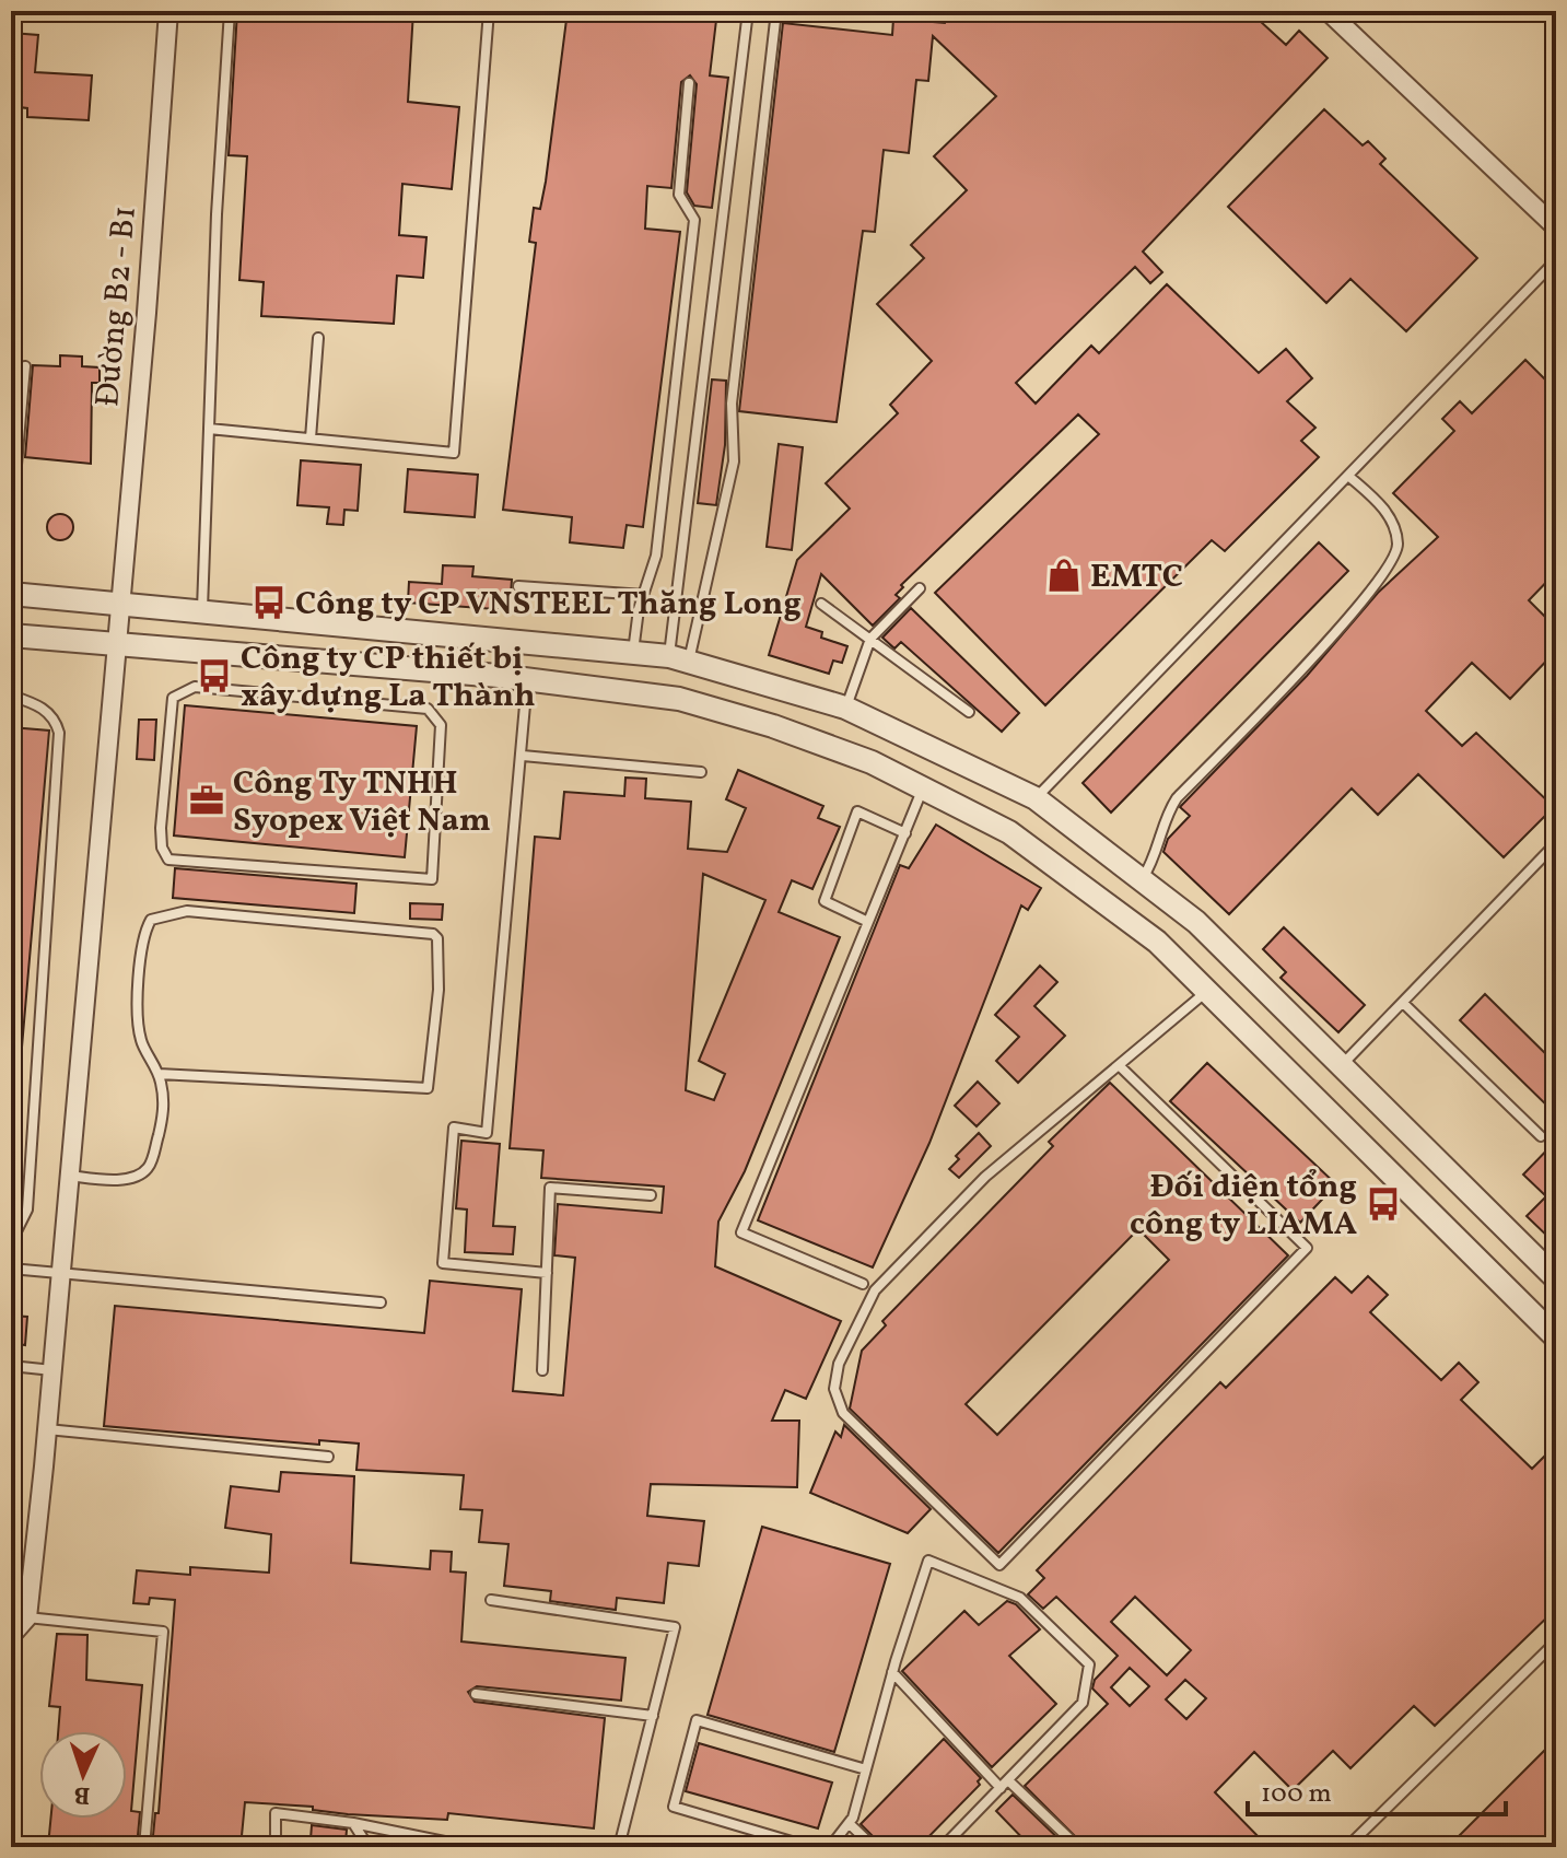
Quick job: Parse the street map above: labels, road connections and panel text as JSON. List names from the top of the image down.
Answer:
{
  "streets": {
    "street": ["Đường B2 - B1"]
  },
  "places": {
    "shop": ["EMTC"],
    "bus stop": ["Công ty CP VNSTEEL Thăng Long", "Công ty CP thiết bị xây dựng La Thành", "Đối diện tổng công ty LIAMA"],
    "office": ["Công Ty TNHH Syopex Việt Nam"]
  },
  "scale_bar": "100 m",
  "north": "bottom"
}
